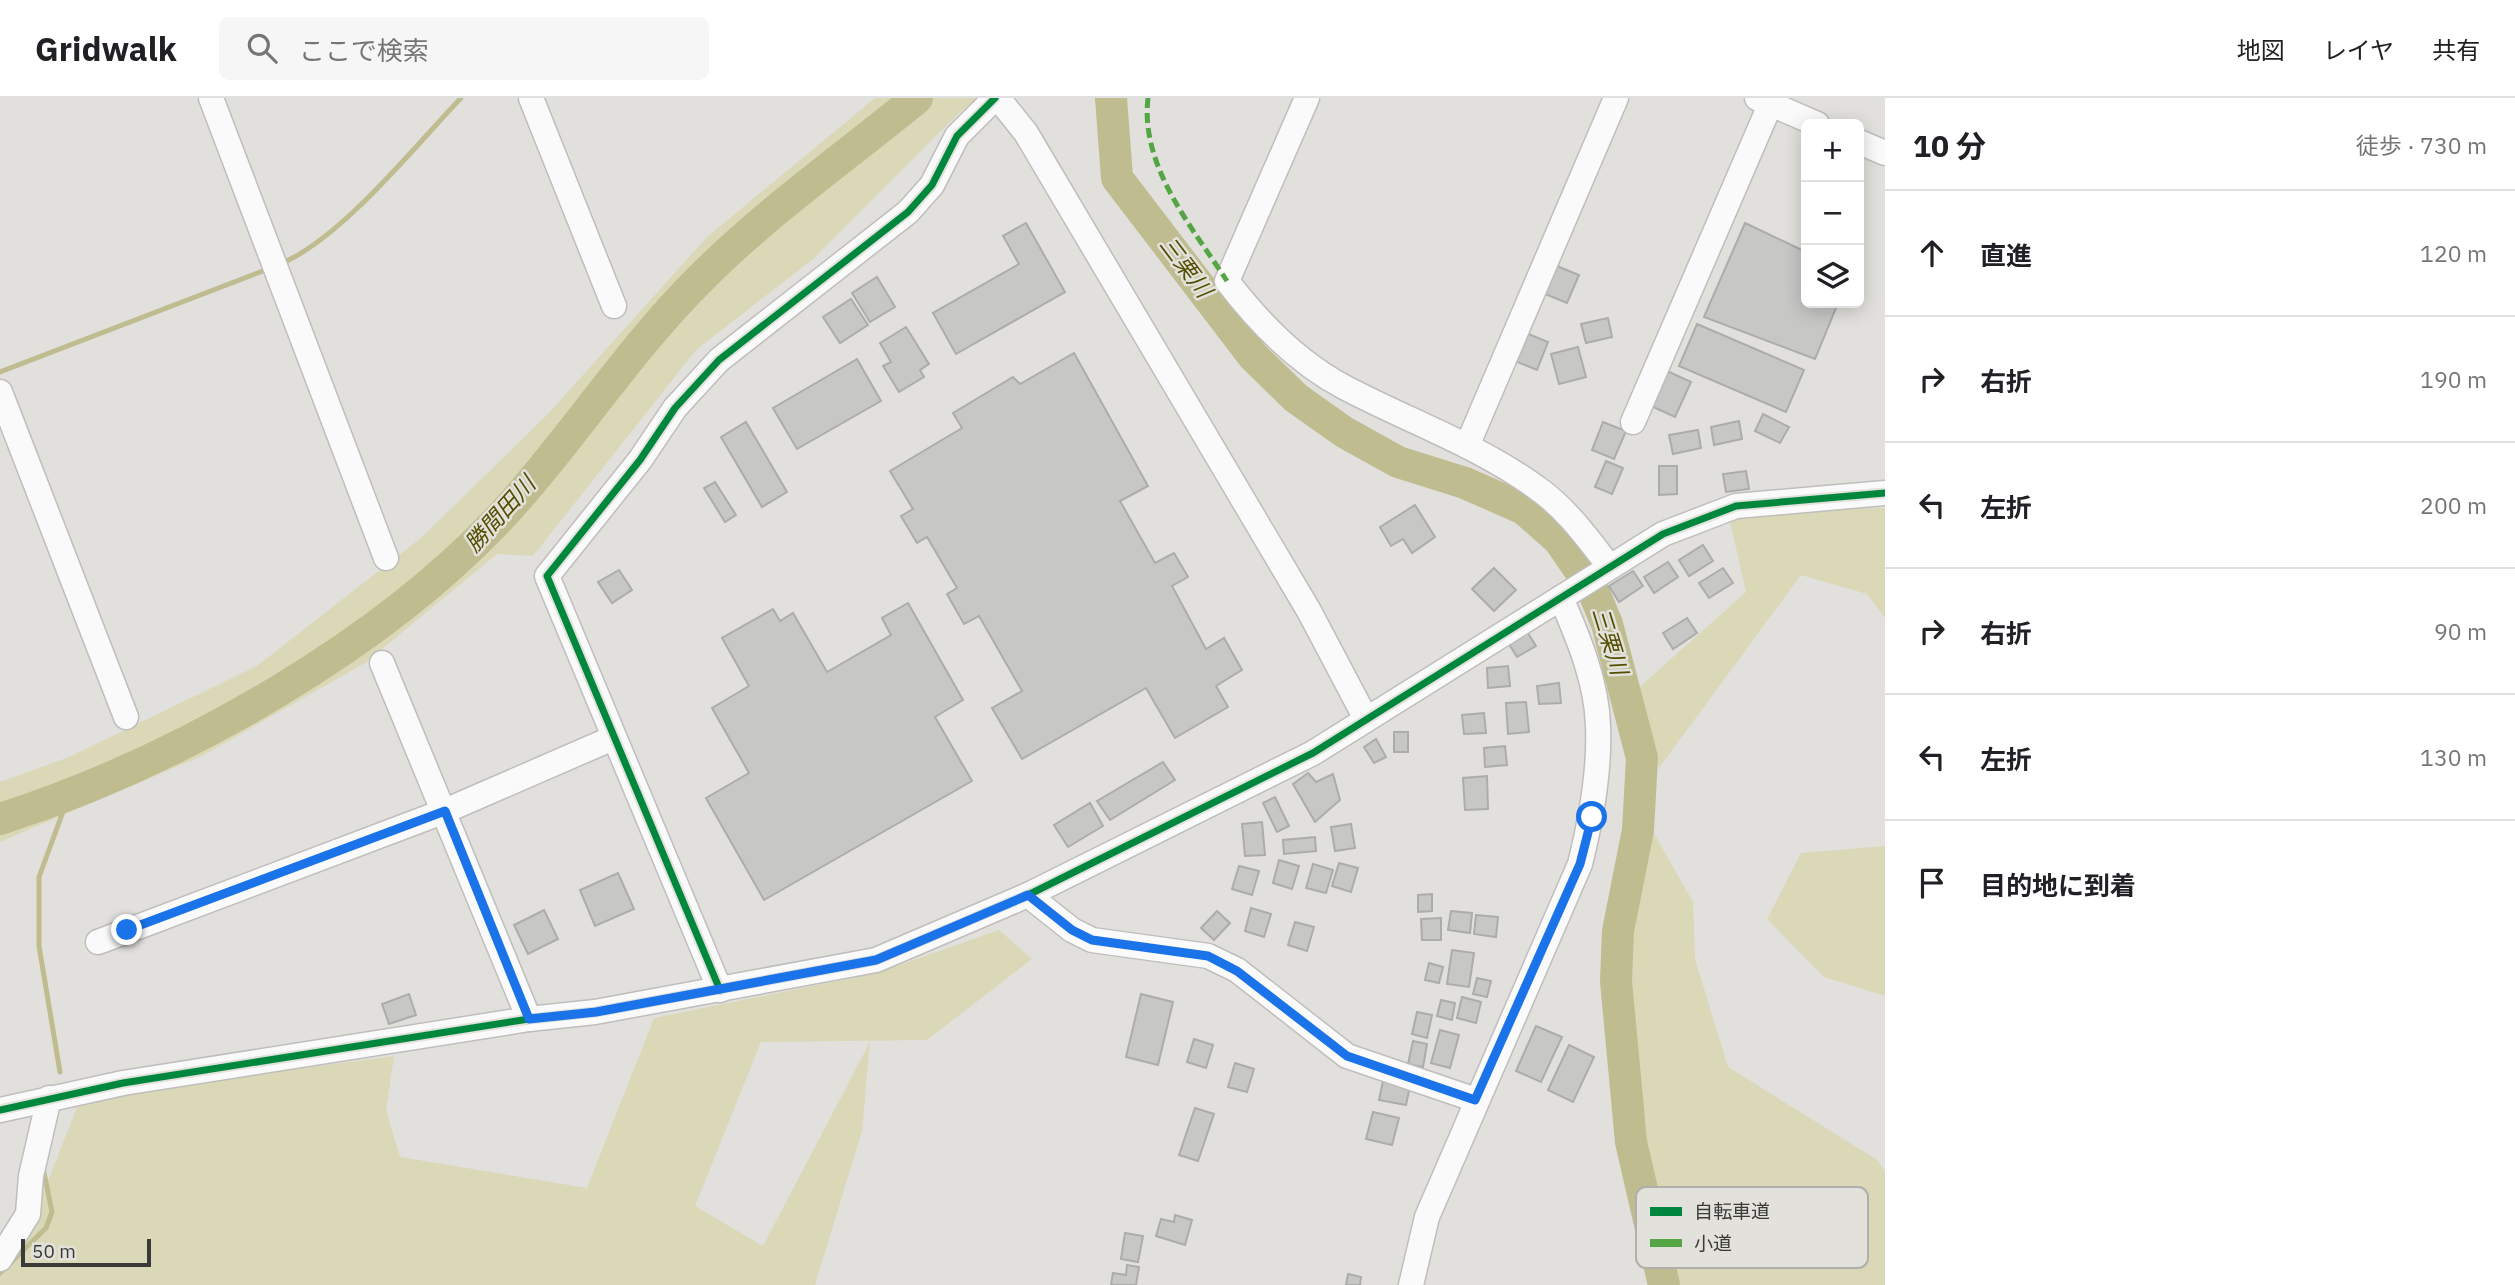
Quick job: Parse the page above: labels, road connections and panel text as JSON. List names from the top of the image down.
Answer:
{
  "water": ["三栗川", "勝間田川"],
  "legend": ["自転車道", "小道"],
  "scale_bar": "50 m",
  "page": {
    "header": "Gridwalk",
    "search": "ここで検索",
    "nav": ["地図", "レイヤ", "共有"],
    "heading": ["10 分", "徒歩 · 730 m"],
    "map_buttons": ["+", "−"],
    "list": [
      ["直進", "120 m"],
      ["右折", "190 m"],
      ["左折", "200 m"],
      ["右折", "90 m"],
      ["左折", "130 m"],
      "目的地に到着"
    ],
    "scale": "50 m"
  }
}
